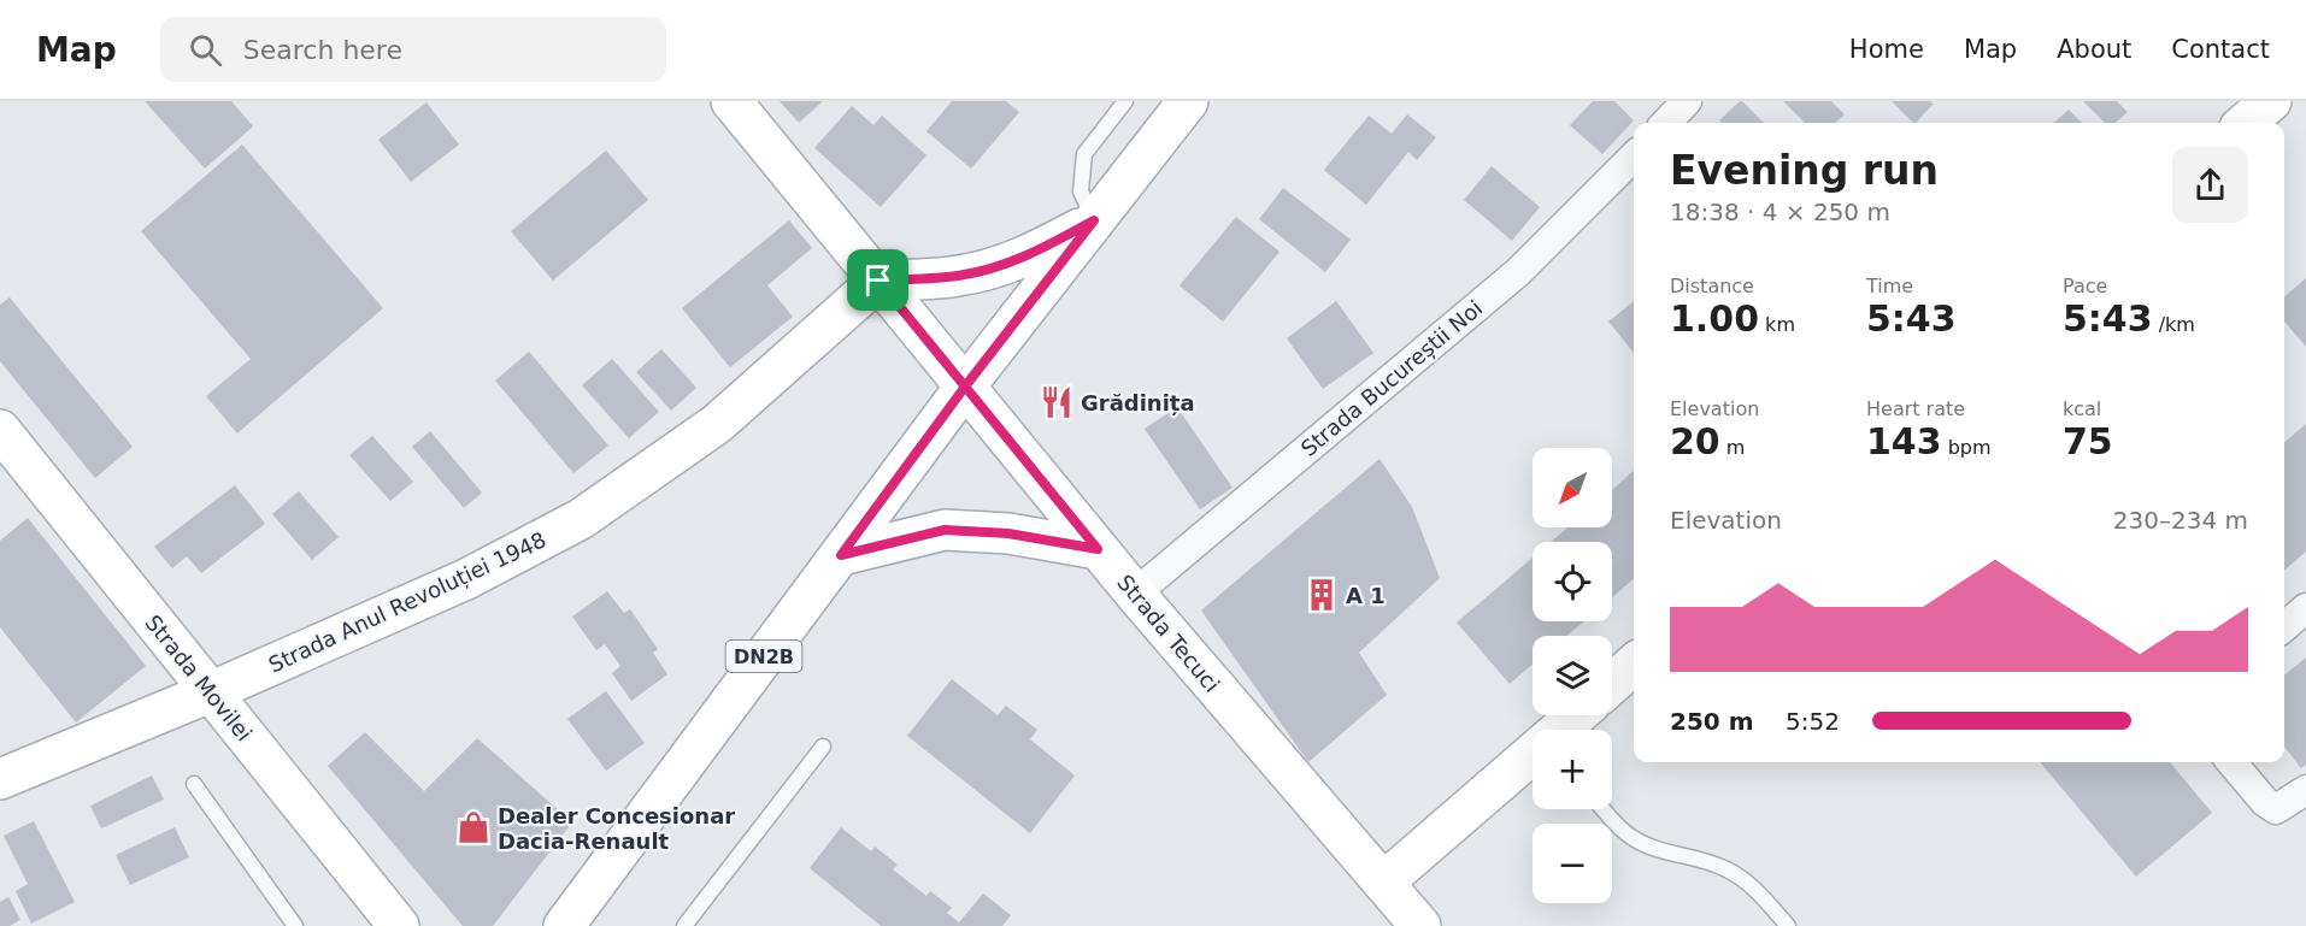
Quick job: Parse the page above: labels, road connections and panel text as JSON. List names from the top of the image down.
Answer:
{
  "streets": {
    "main road": [
      "Strada Anul Revoluției 1948",
      "Strada Tecuci",
      "DN2B",
      "Strada Movilei"
    ],
    "street": ["Strada Bucureștii Noi"]
  },
  "crossings": [
    ["Strada Bucureștii Noi", "Strada Tecuci"],
    ["Strada Anul Revoluției 1948", "Strada Tecuci"],
    ["Strada Anul Revoluției 1948", "Strada Movilei"],
    ["Strada Tecuci", "DN2B"]
  ],
  "places": {
    "restaurant": ["Grădinița"],
    "building": ["A 1"],
    "shop": ["Dealer Concesionar Dacia-Renault"]
  },
  "north": "bottom left",
  "page": {
    "header": "Map",
    "search": "Search here",
    "nav": [
      "Home",
      "Map",
      "About",
      "Contact"
    ],
    "heading": ["Evening run", "18:38 · 4 × 250 m"],
    "stats": [
      ["Distance", "1.00 km"],
      ["Time", "5:43"],
      ["Pace", "5:43 /km"],
      ["Elevation", "20 m"],
      ["Heart rate", "143 bpm"],
      ["kcal", "75"]
    ],
    "map_buttons": ["+", "−"],
    "chart": ["Elevation", "230–234 m"],
    "list": [
      {
        "name": "250 m",
        "note": "5:52"
      }
    ]
  }
}
